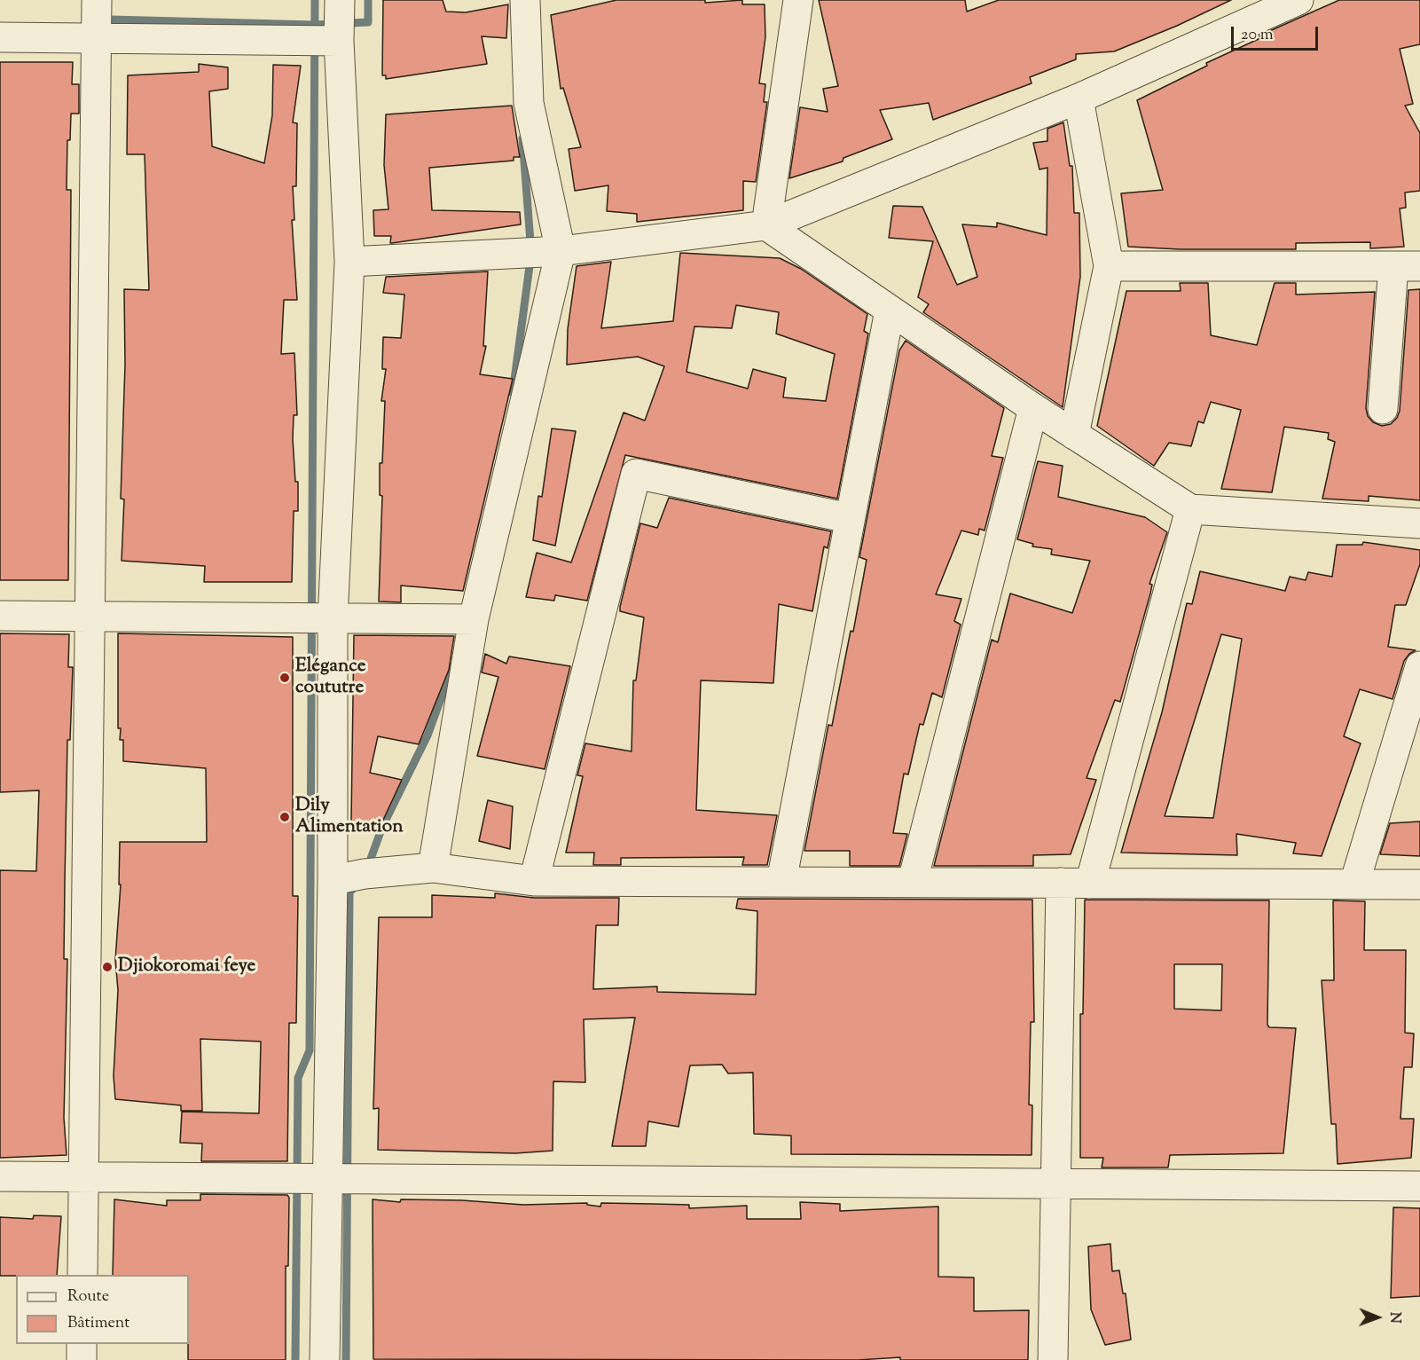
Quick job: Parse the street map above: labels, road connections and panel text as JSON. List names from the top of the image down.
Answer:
{
  "places": ["Elégance coututre", "Dily Alimentation", "Djiokoromai feye"],
  "legend": ["Route", "Bâtiment"],
  "scale_bar": "20 m",
  "north": "right"
}
